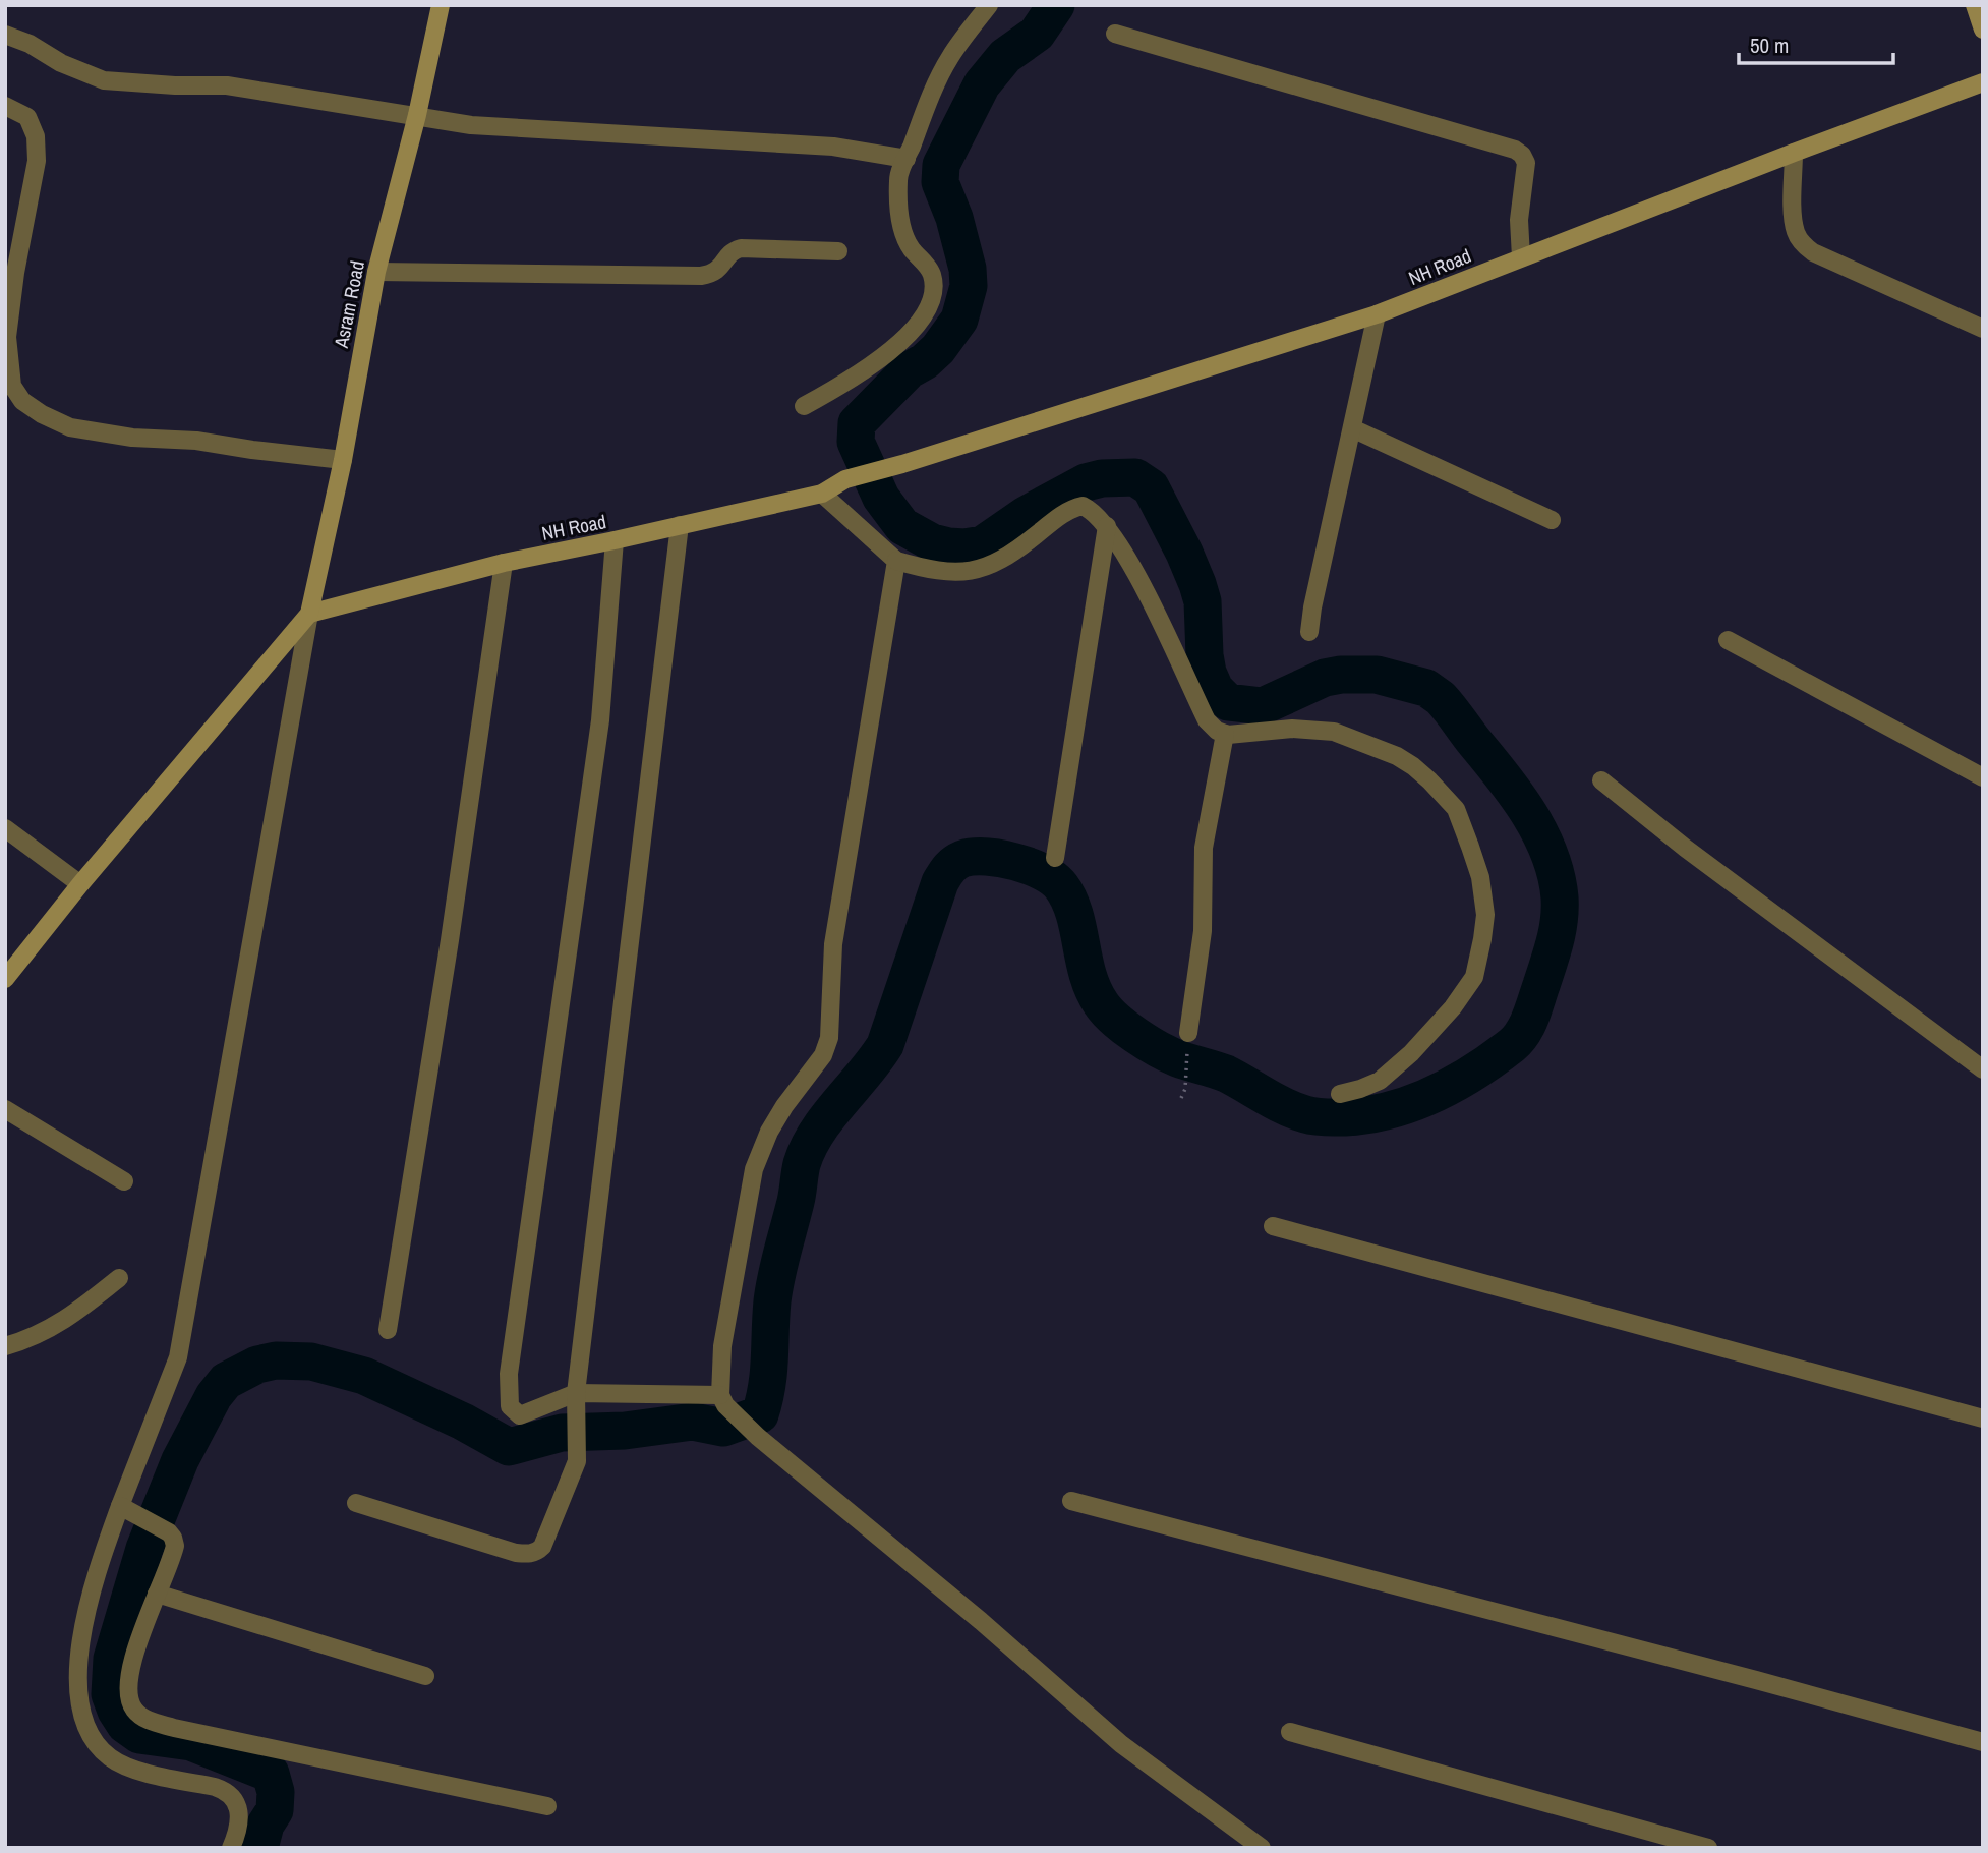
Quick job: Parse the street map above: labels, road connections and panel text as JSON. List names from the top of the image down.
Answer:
{
  "streets": {
    "main road": ["NH Road", "Asram Road"]
  },
  "crossings": [
    ["NH Road", "Asram Road"]
  ],
  "scale_bar": "50 m"
}
